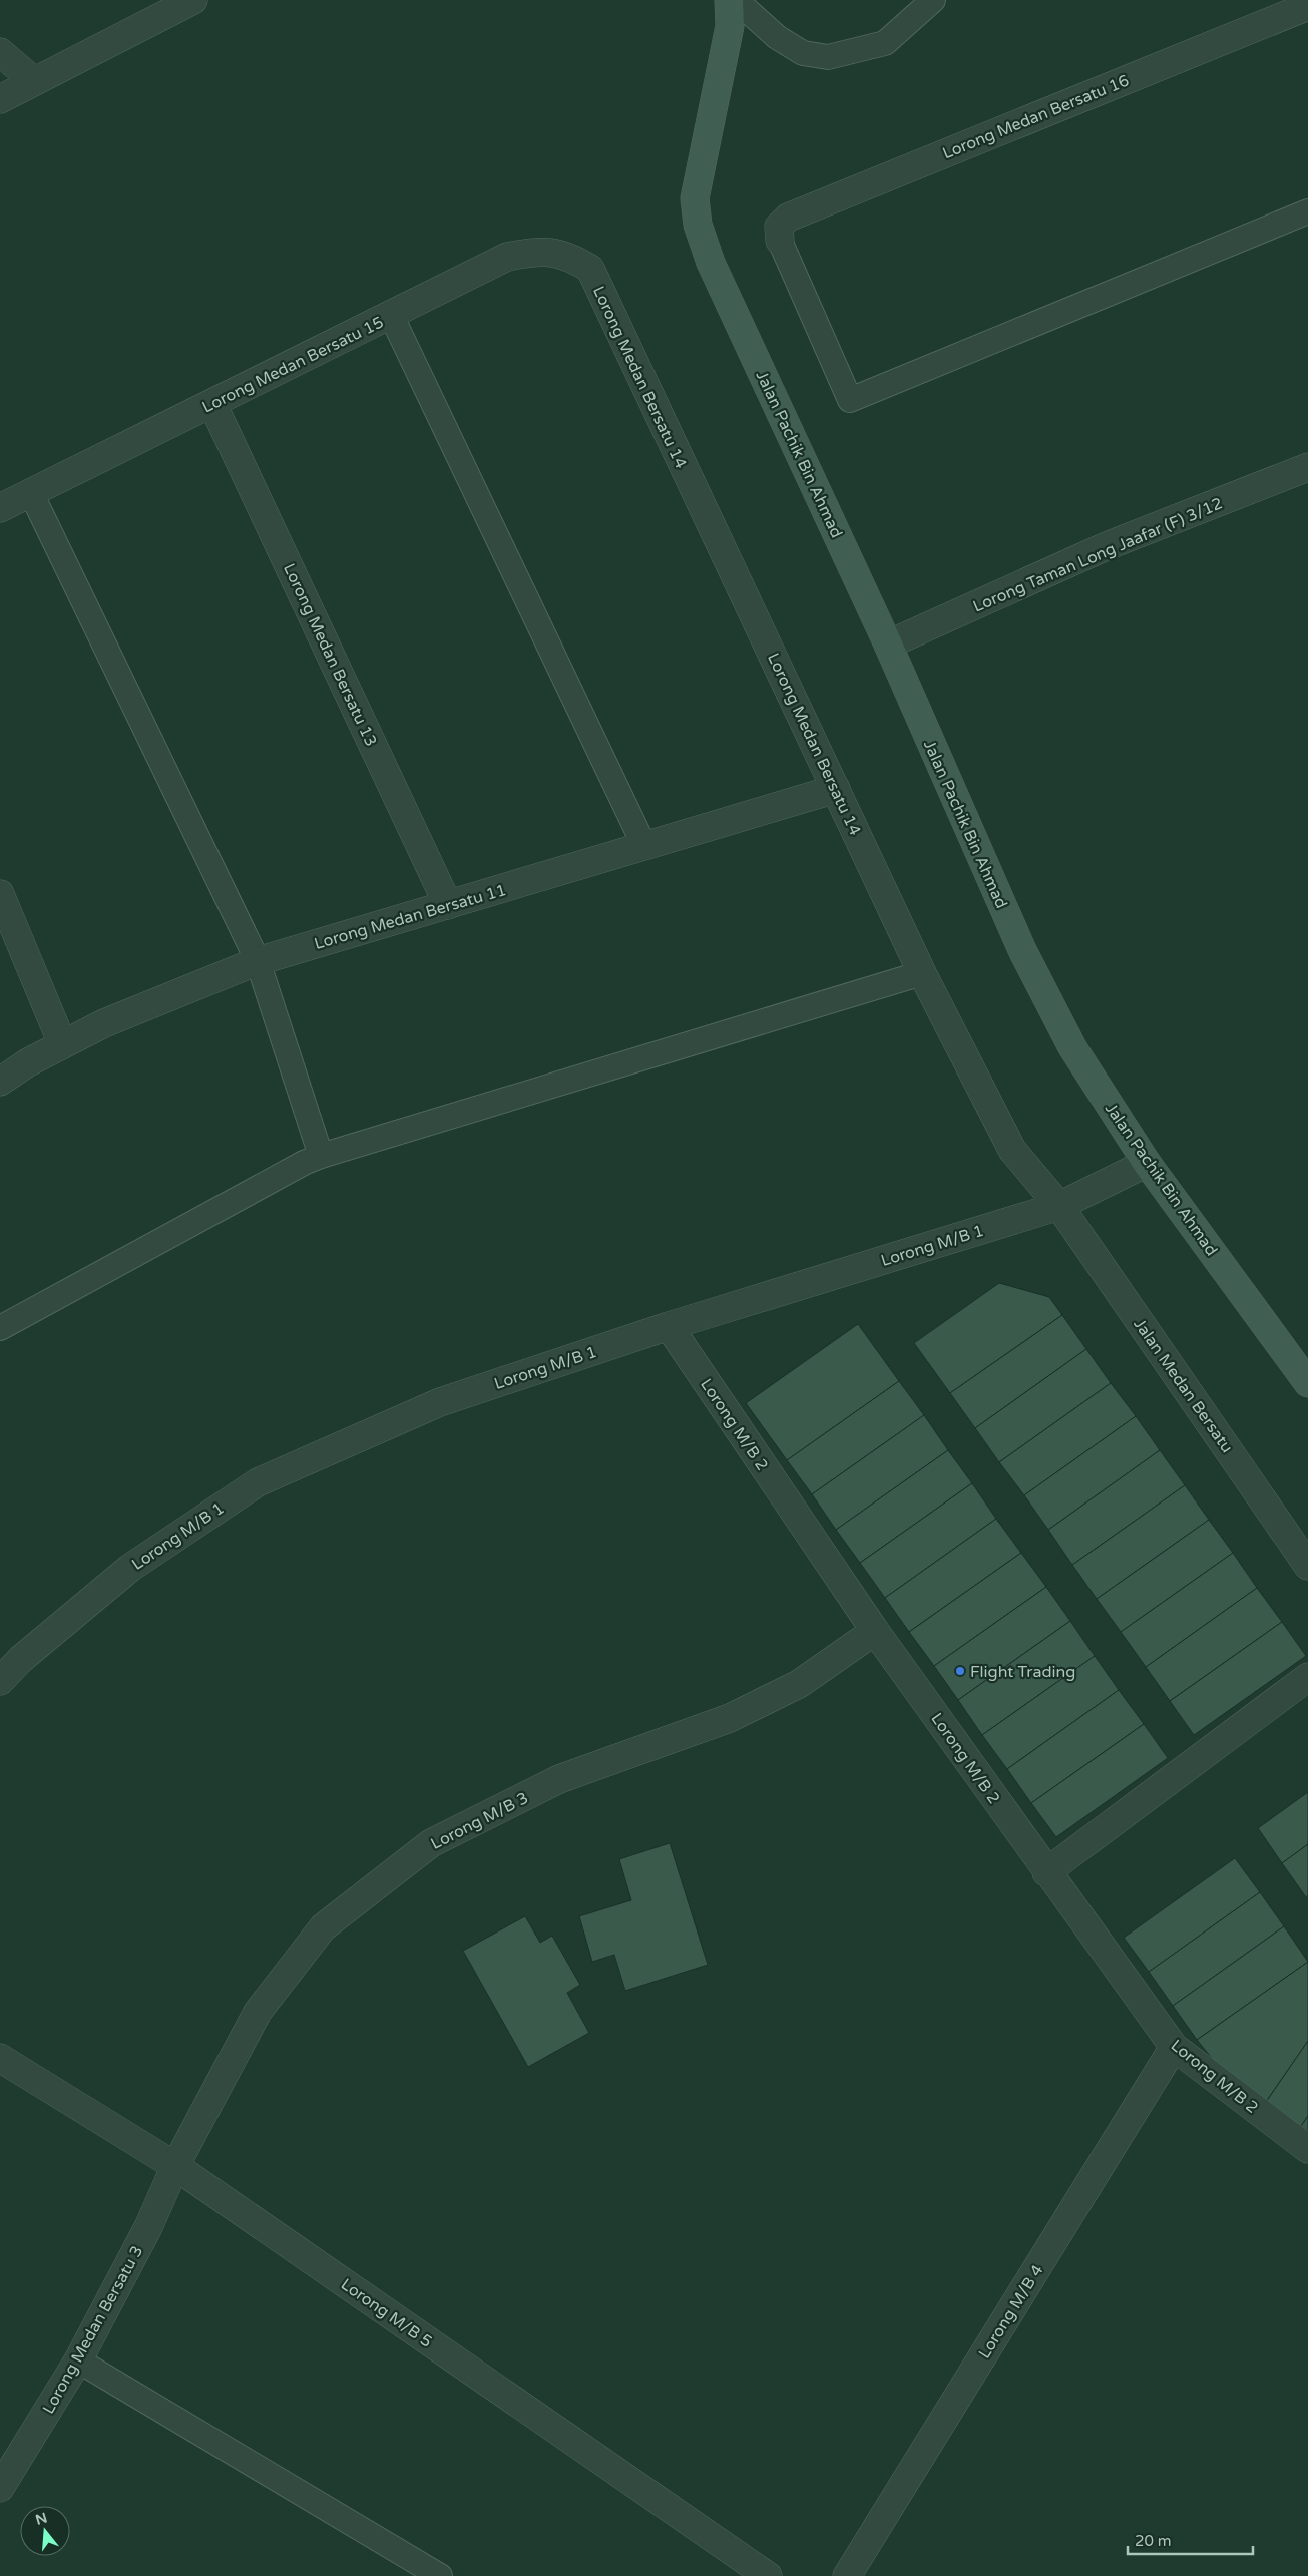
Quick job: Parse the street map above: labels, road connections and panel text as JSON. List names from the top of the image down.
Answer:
{
  "streets": {
    "street": [
      "Lorong Medan Bersatu 16",
      "Lorong Medan Bersatu 15",
      "Lorong Medan Bersatu 14",
      "Jalan Pachik Bin Ahmad",
      "Lorong Taman Long Jaafar (F) 3/12",
      "Lorong Medan Bersatu 13",
      "Lorong Medan Bersatu 11",
      "Lorong M/B 1",
      "Jalan Medan Bersatu",
      "Lorong M/B 2",
      "Lorong M/B 3",
      "Lorong M/B 4",
      "Lorong M/B 5",
      "Lorong Medan Bersatu 3"
    ]
  },
  "crossings": [
    ["Lorong Medan Bersatu 15", "Lorong Medan Bersatu 14"],
    ["Lorong Medan Bersatu 15", "Lorong Medan Bersatu 13"],
    ["Lorong Medan Bersatu 14", "Lorong Medan Bersatu 11"],
    ["Lorong Medan Bersatu 14", "Lorong M/B 1"],
    ["Lorong Medan Bersatu 14", "Jalan Medan Bersatu"],
    ["Jalan Pachik Bin Ahmad", "Lorong Taman Long Jaafar (F) 3/12"],
    ["Jalan Pachik Bin Ahmad", "Lorong M/B 1"],
    ["Lorong Medan Bersatu 13", "Lorong Medan Bersatu 11"],
    ["Lorong M/B 1", "Jalan Medan Bersatu"],
    ["Lorong M/B 1", "Lorong M/B 2"],
    ["Lorong M/B 2", "Lorong M/B 3"],
    ["Lorong M/B 2", "Lorong M/B 4"],
    ["Lorong M/B 3", "Lorong M/B 5"],
    ["Lorong M/B 3", "Lorong Medan Bersatu 3"],
    ["Lorong M/B 5", "Lorong Medan Bersatu 3"]
  ],
  "places": ["Flight Trading"],
  "scale_bar": "20 m",
  "north": "top"
}
